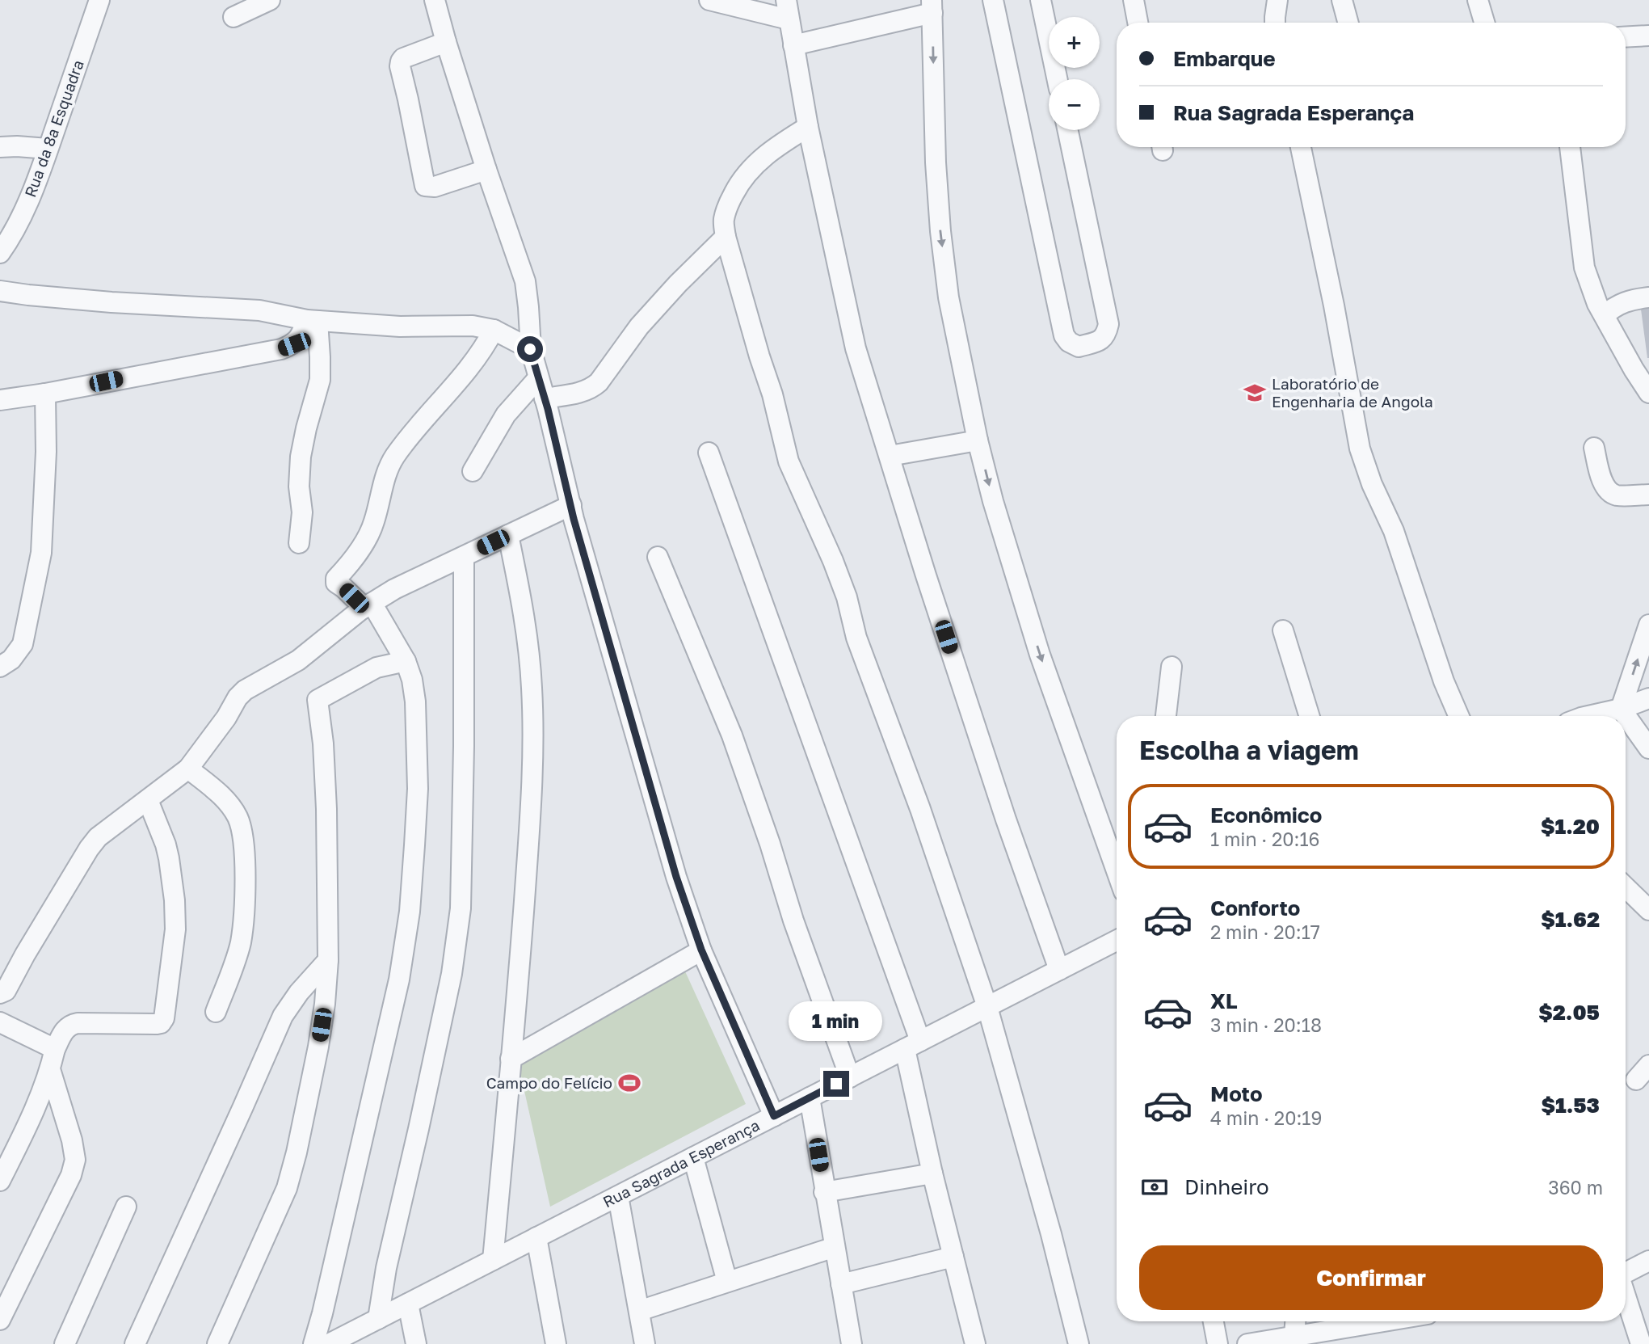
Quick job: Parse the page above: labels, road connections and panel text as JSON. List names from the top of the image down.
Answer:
{
  "streets": {
    "street": ["Rua da 8ª Esquadra", "Rua Sagrada Esperança"]
  },
  "places": {
    "school or university": ["Laboratório de Engenharia de Angola"],
    "sports": ["Campo do Felício"]
  },
  "page": {
    "map_buttons": ["+", "−"],
    "banner": ["Embarque", "Rua Sagrada Esperança"],
    "heading": "Escolha a viagem",
    "list": [
      {
        "name": "Econômico",
        "note": "1 min · 20:16",
        "value": "$1.20"
      },
      {
        "name": "Conforto",
        "note": "2 min · 20:17",
        "value": "$1.62"
      },
      {
        "name": "XL",
        "note": "3 min · 20:18",
        "value": "$2.05"
      },
      {
        "name": "Moto",
        "note": "4 min · 20:19",
        "value": "$1.53"
      }
    ],
    "bubble": "1 min",
    "pay": ["Dinheiro", "360 m"],
    "buttons": "Confirmar"
  }
}
